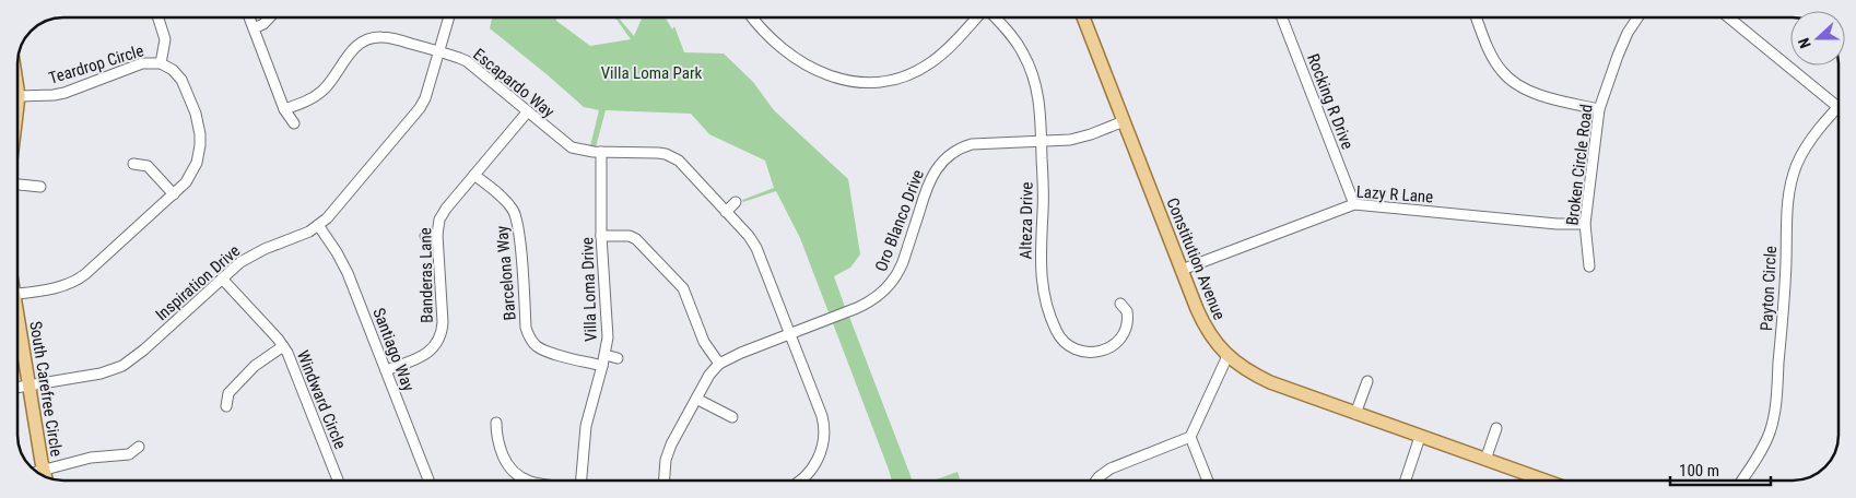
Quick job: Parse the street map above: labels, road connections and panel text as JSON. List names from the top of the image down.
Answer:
{
  "streets": {
    "main road": ["Constitution Avenue", "South Carefree Circle"],
    "street": [
      "Teardrop Circle",
      "Escapardo Way",
      "Rocking R Drive",
      "Broken Circle Road",
      "Lazy R Lane",
      "Oro Blanco Drive",
      "Alteza Drive",
      "Barcelona Way",
      "Banderas Lane",
      "Inspiration Drive",
      "Payton Circle",
      "Villa Loma Drive",
      "Santiago Way",
      "Windward Circle"
    ]
  },
  "crossings": [
    ["Escapardo Way", "Oro Blanco Drive"],
    ["Escapardo Way", "Banderas Lane"],
    ["Escapardo Way", "Inspiration Drive"],
    ["Escapardo Way", "Villa Loma Drive"],
    ["Rocking R Drive", "Lazy R Lane"],
    ["Broken Circle Road", "Lazy R Lane"],
    ["Lazy R Lane", "Constitution Avenue"],
    ["Oro Blanco Drive", "Alteza Drive"],
    ["Oro Blanco Drive", "Constitution Avenue"],
    ["Barcelona Way", "Banderas Lane"],
    ["Barcelona Way", "Villa Loma Drive"],
    ["Banderas Lane", "Santiago Way"],
    ["Inspiration Drive", "Santiago Way"],
    ["Inspiration Drive", "South Carefree Circle"],
    ["Inspiration Drive", "Windward Circle"]
  ],
  "parks": ["Villa Loma Park"],
  "scale_bar": "100 m",
  "north": "left"
}
